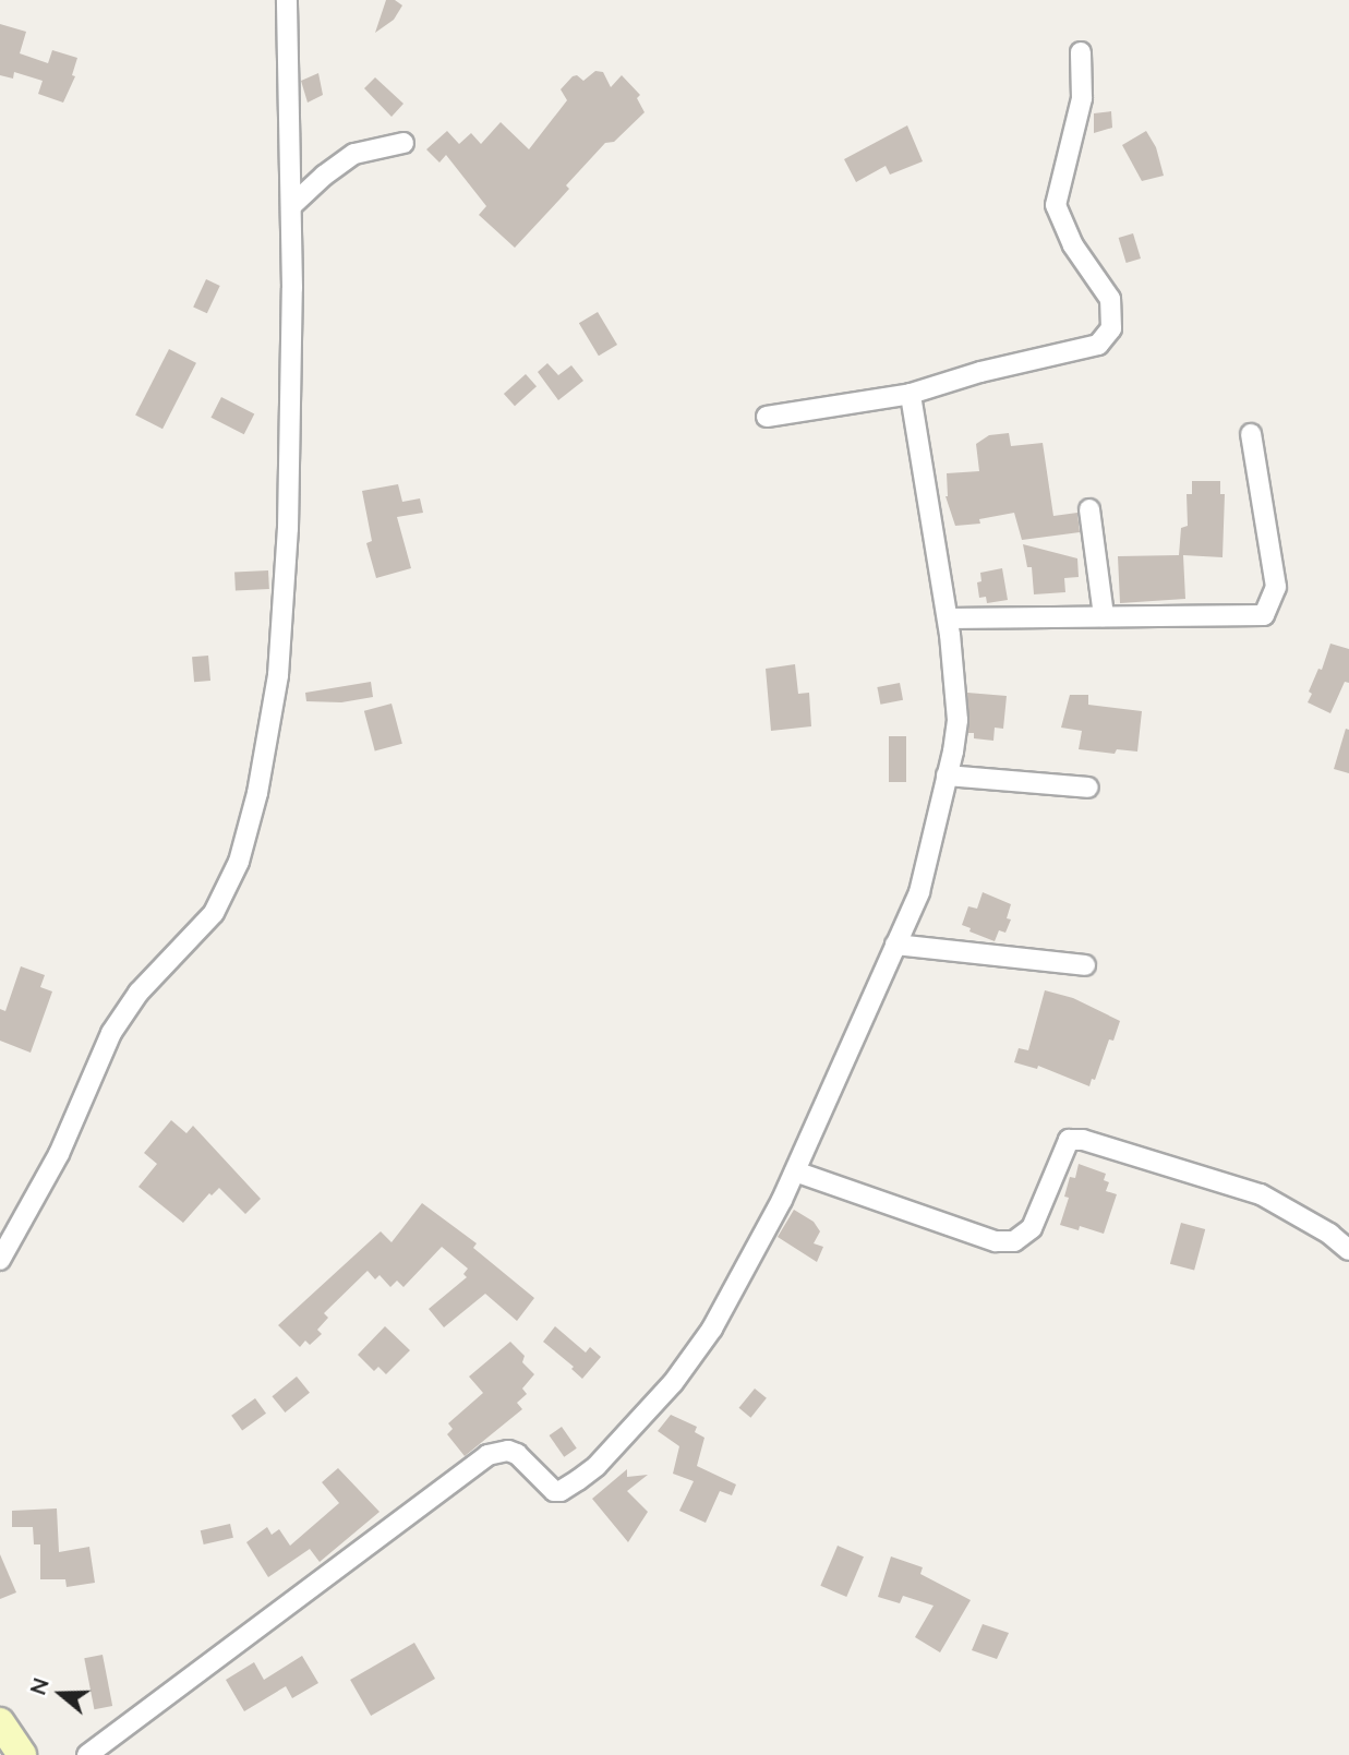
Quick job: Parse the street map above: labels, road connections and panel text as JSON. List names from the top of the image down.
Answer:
{
  "north": "left"
}
